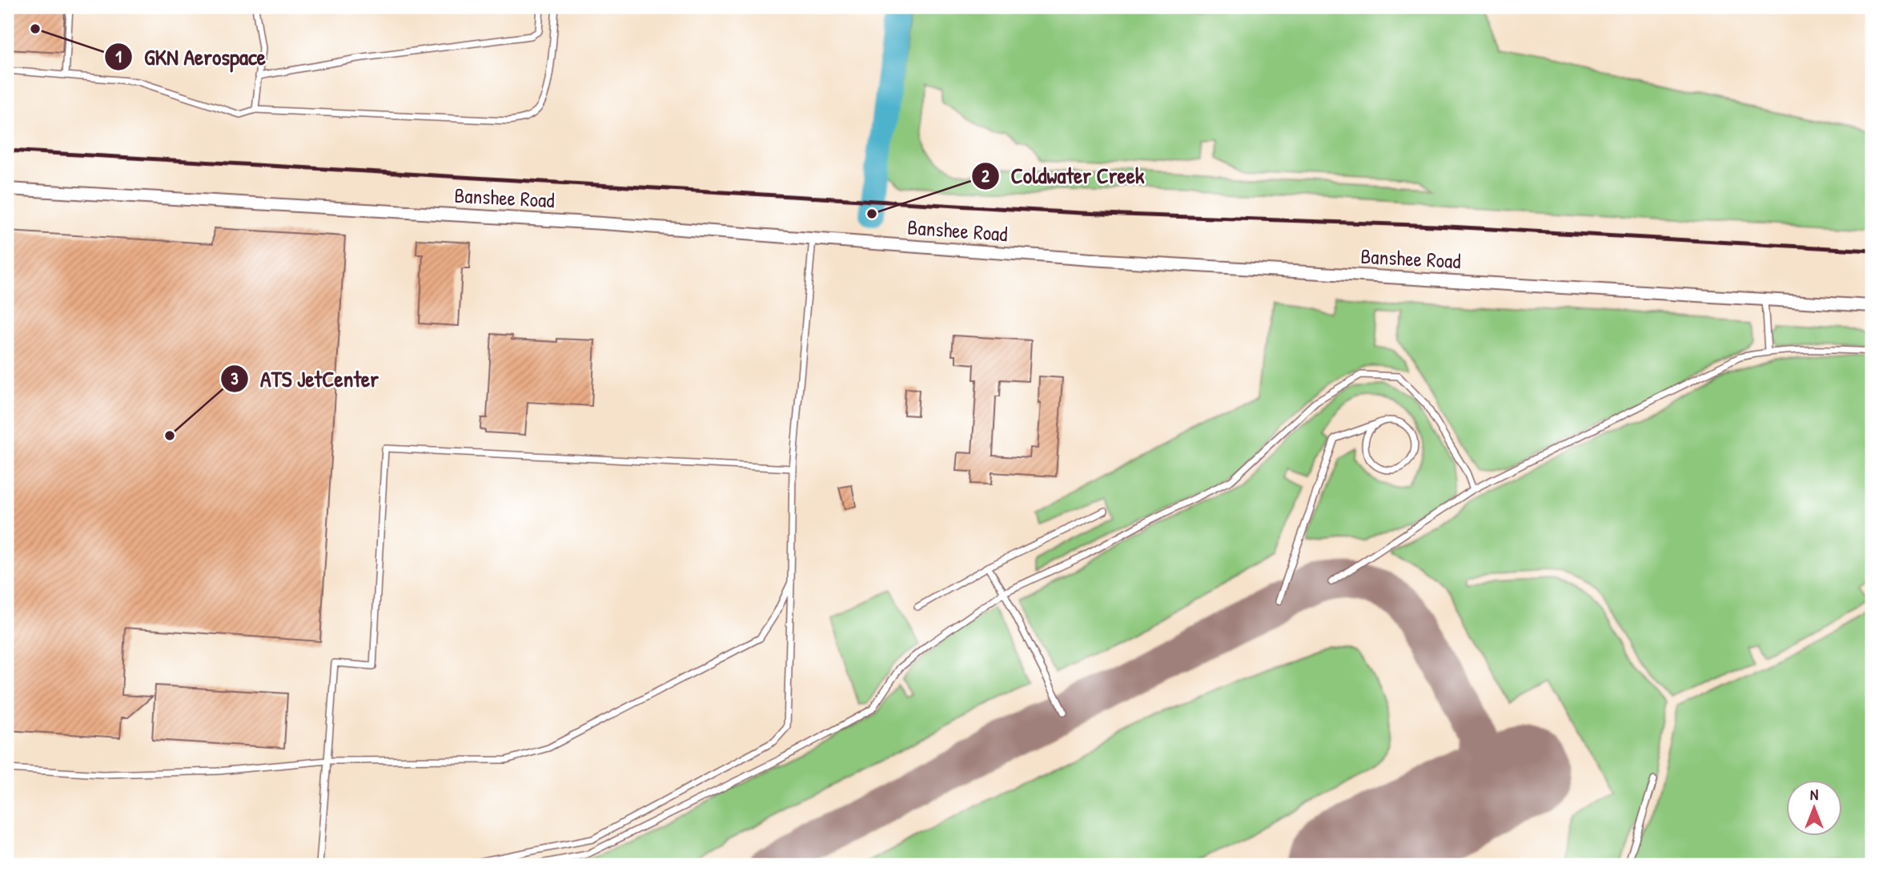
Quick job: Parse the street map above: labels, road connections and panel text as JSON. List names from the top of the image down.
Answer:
{
  "streets": {
    "street": ["Banshee Road"]
  },
  "places": ["GKN Aerospace", "Coldwater Creek", "ATS JetCenter"],
  "north": "top"
}
